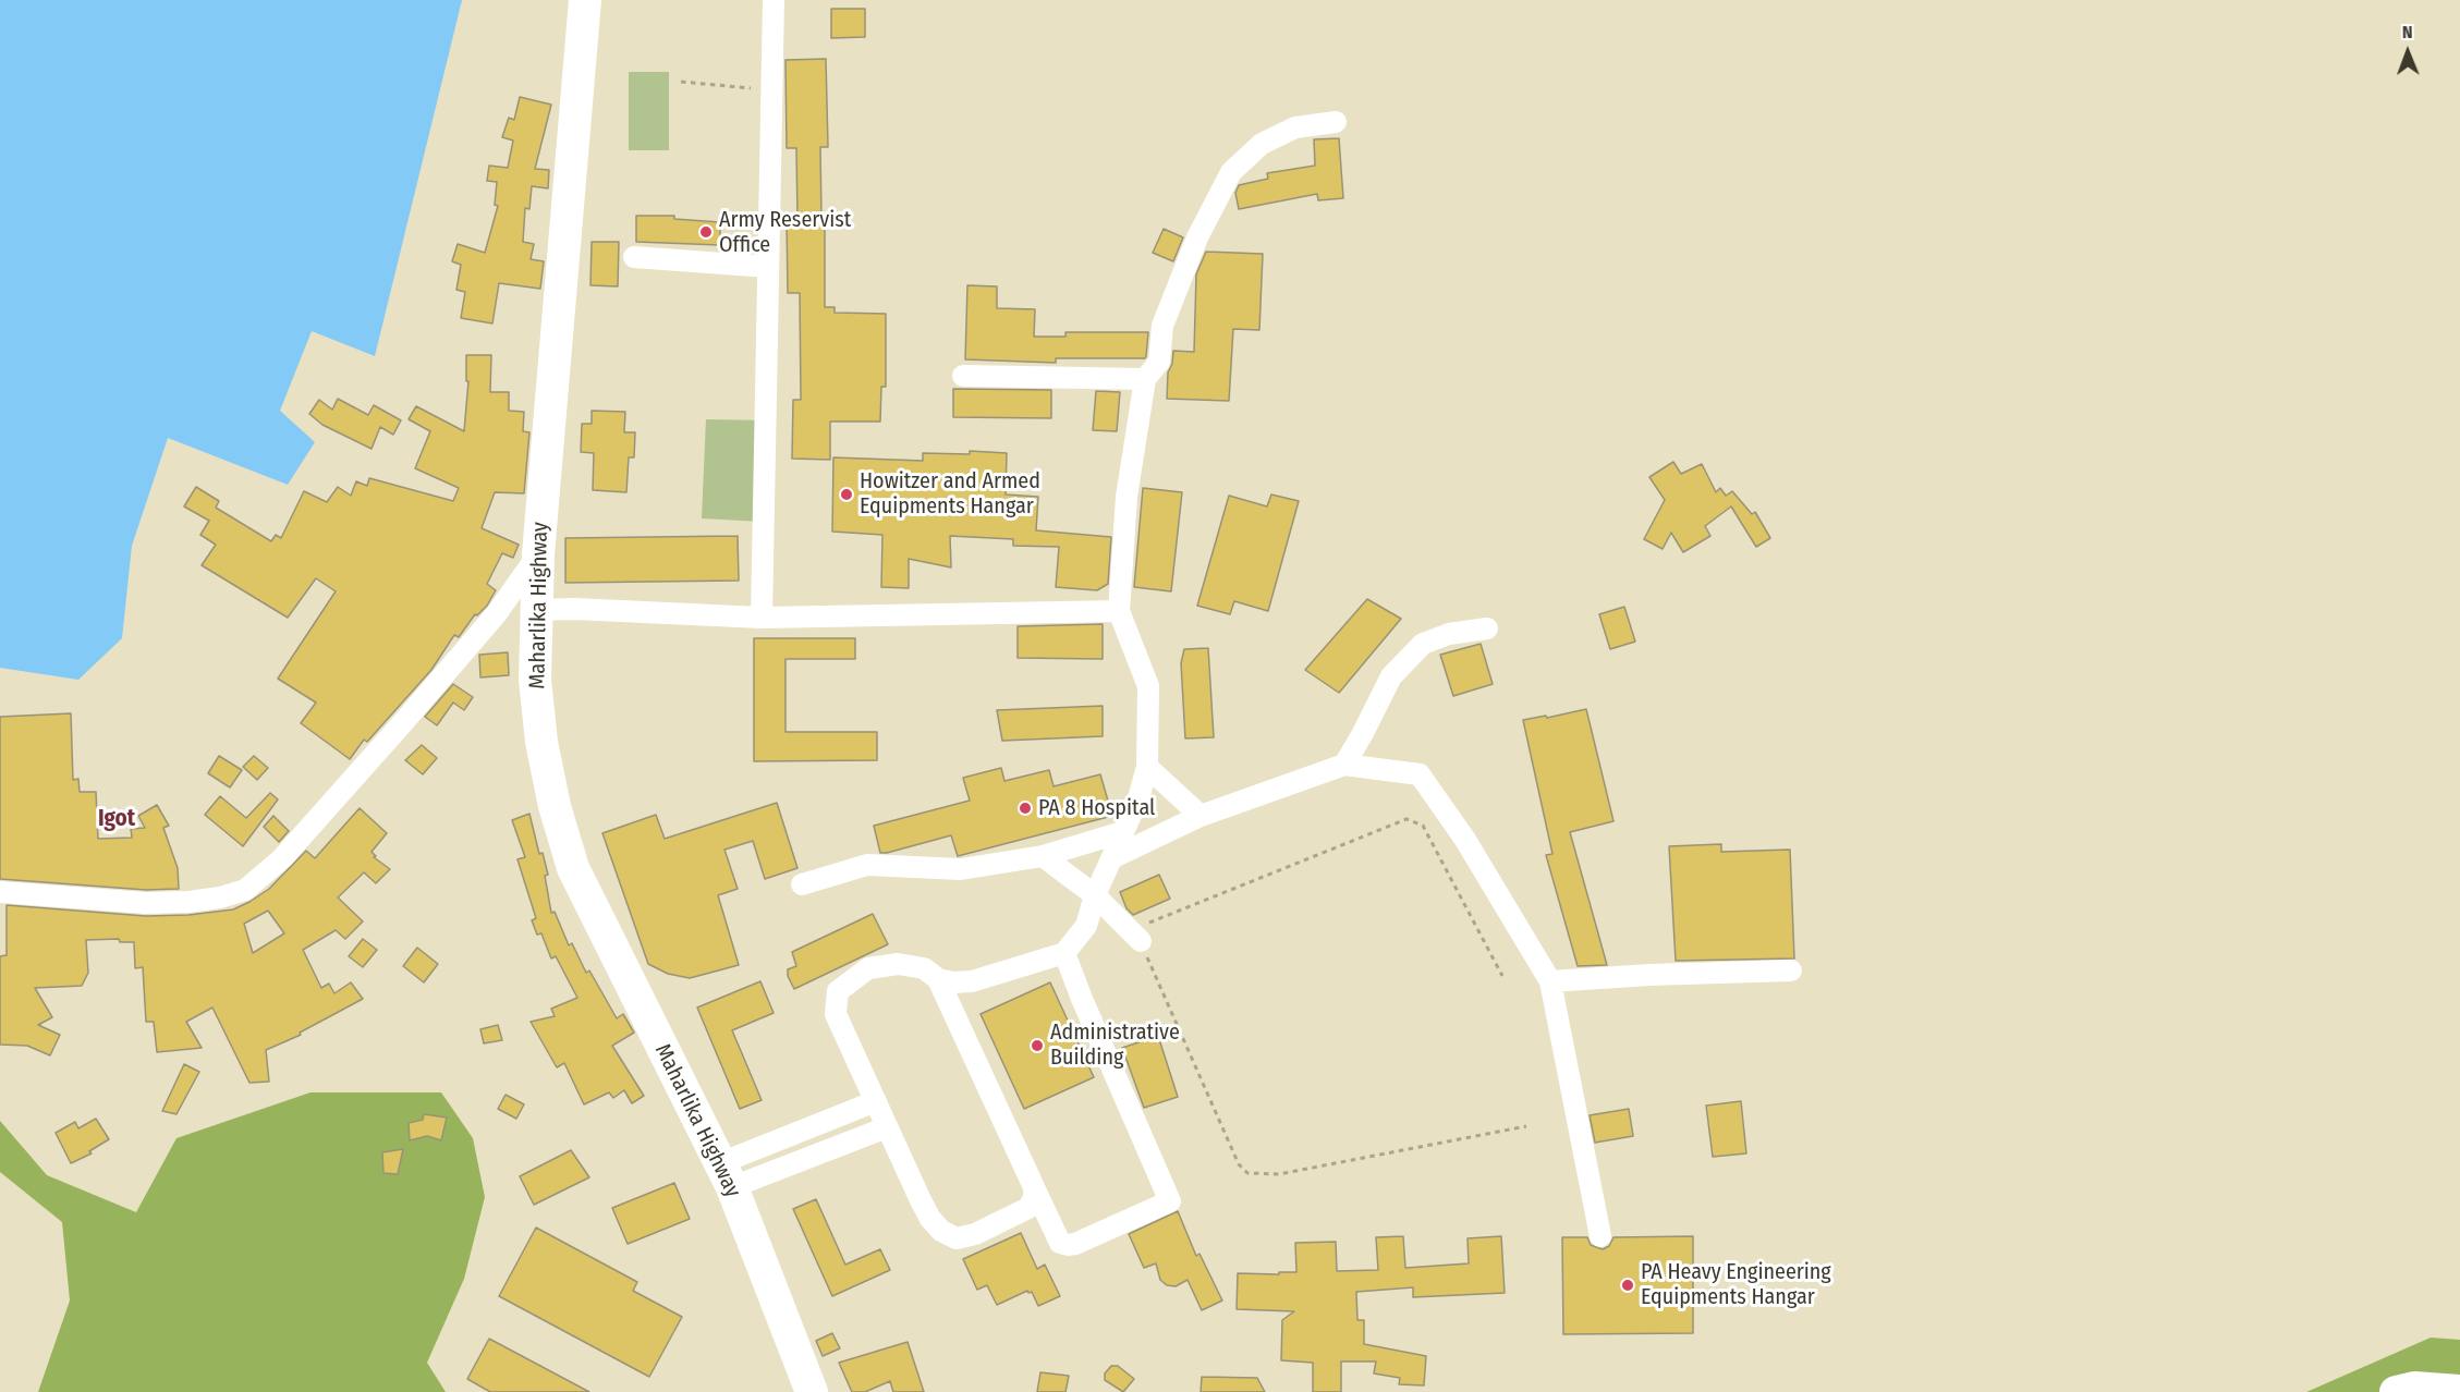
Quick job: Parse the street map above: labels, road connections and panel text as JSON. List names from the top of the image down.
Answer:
{
  "streets": {
    "highway": ["Maharlika Highway"]
  },
  "districts": ["Igot"],
  "places": [
    "Army Reservist Office",
    "Howitzer and Armed Equipments Hangar",
    "PA 8 Hospital",
    "Administrative Building",
    "PA Heavy Engineering Equipments Hangar"
  ],
  "north": "top"
}
